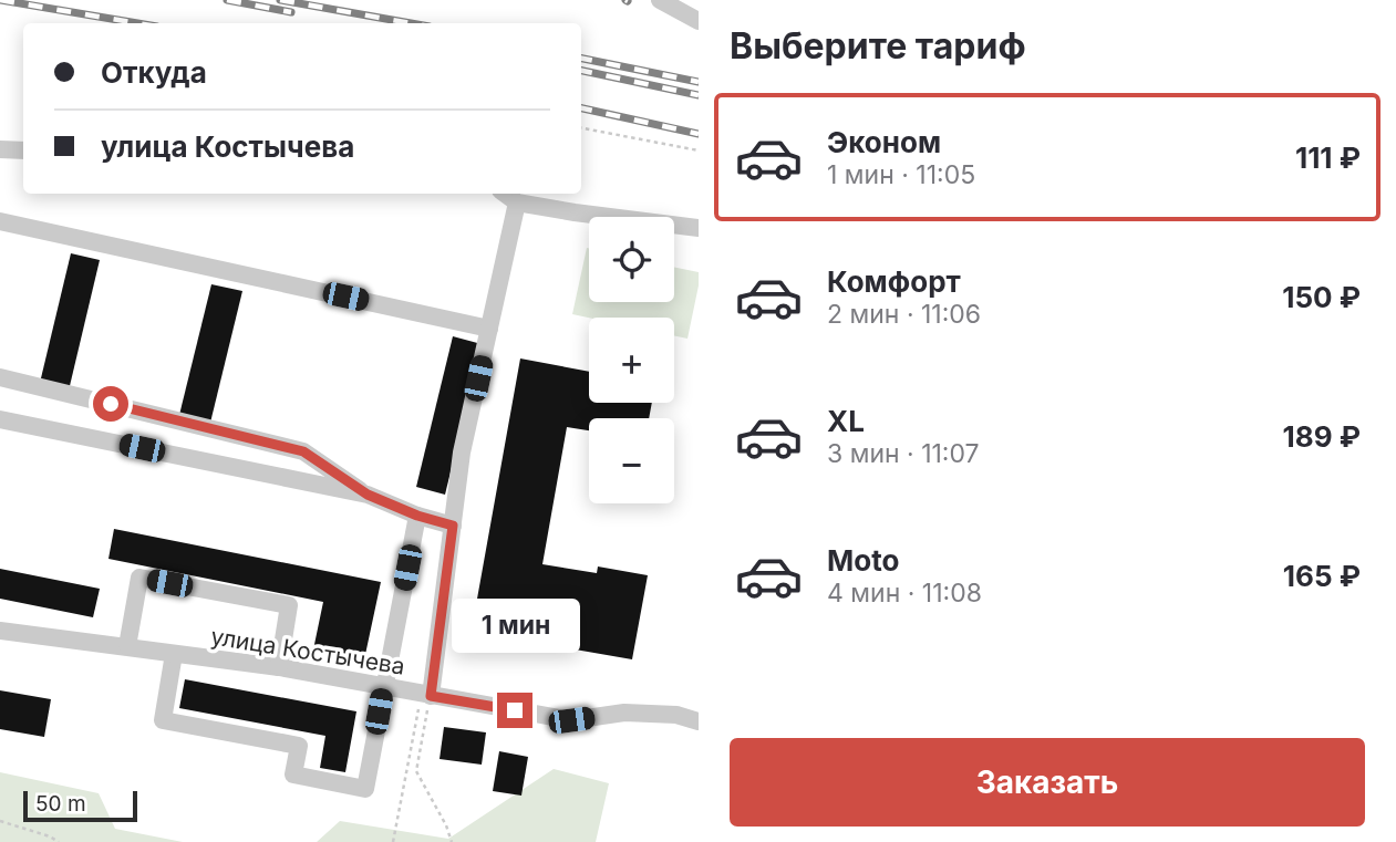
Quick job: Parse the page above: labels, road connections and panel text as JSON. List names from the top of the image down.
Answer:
{
  "streets": {
    "street": ["улица Костычева"]
  },
  "scale_bar": "50 m",
  "page": {
    "heading": "Выберите тариф",
    "banner": ["Откуда", "улица Костычева"],
    "list": [
      {
        "name": "Эконом",
        "note": "1 мин · 11:05",
        "value": "111 ₽"
      },
      {
        "name": "Комфорт",
        "note": "2 мин · 11:06",
        "value": "150 ₽"
      },
      {
        "name": "XL",
        "note": "3 мин · 11:07",
        "value": "189 ₽"
      },
      {
        "name": "Moto",
        "note": "4 мин · 11:08",
        "value": "165 ₽"
      }
    ],
    "map_buttons": ["+", "−"],
    "bubble": "1 мин",
    "buttons": "Заказать",
    "scale": "50 m"
  }
}
